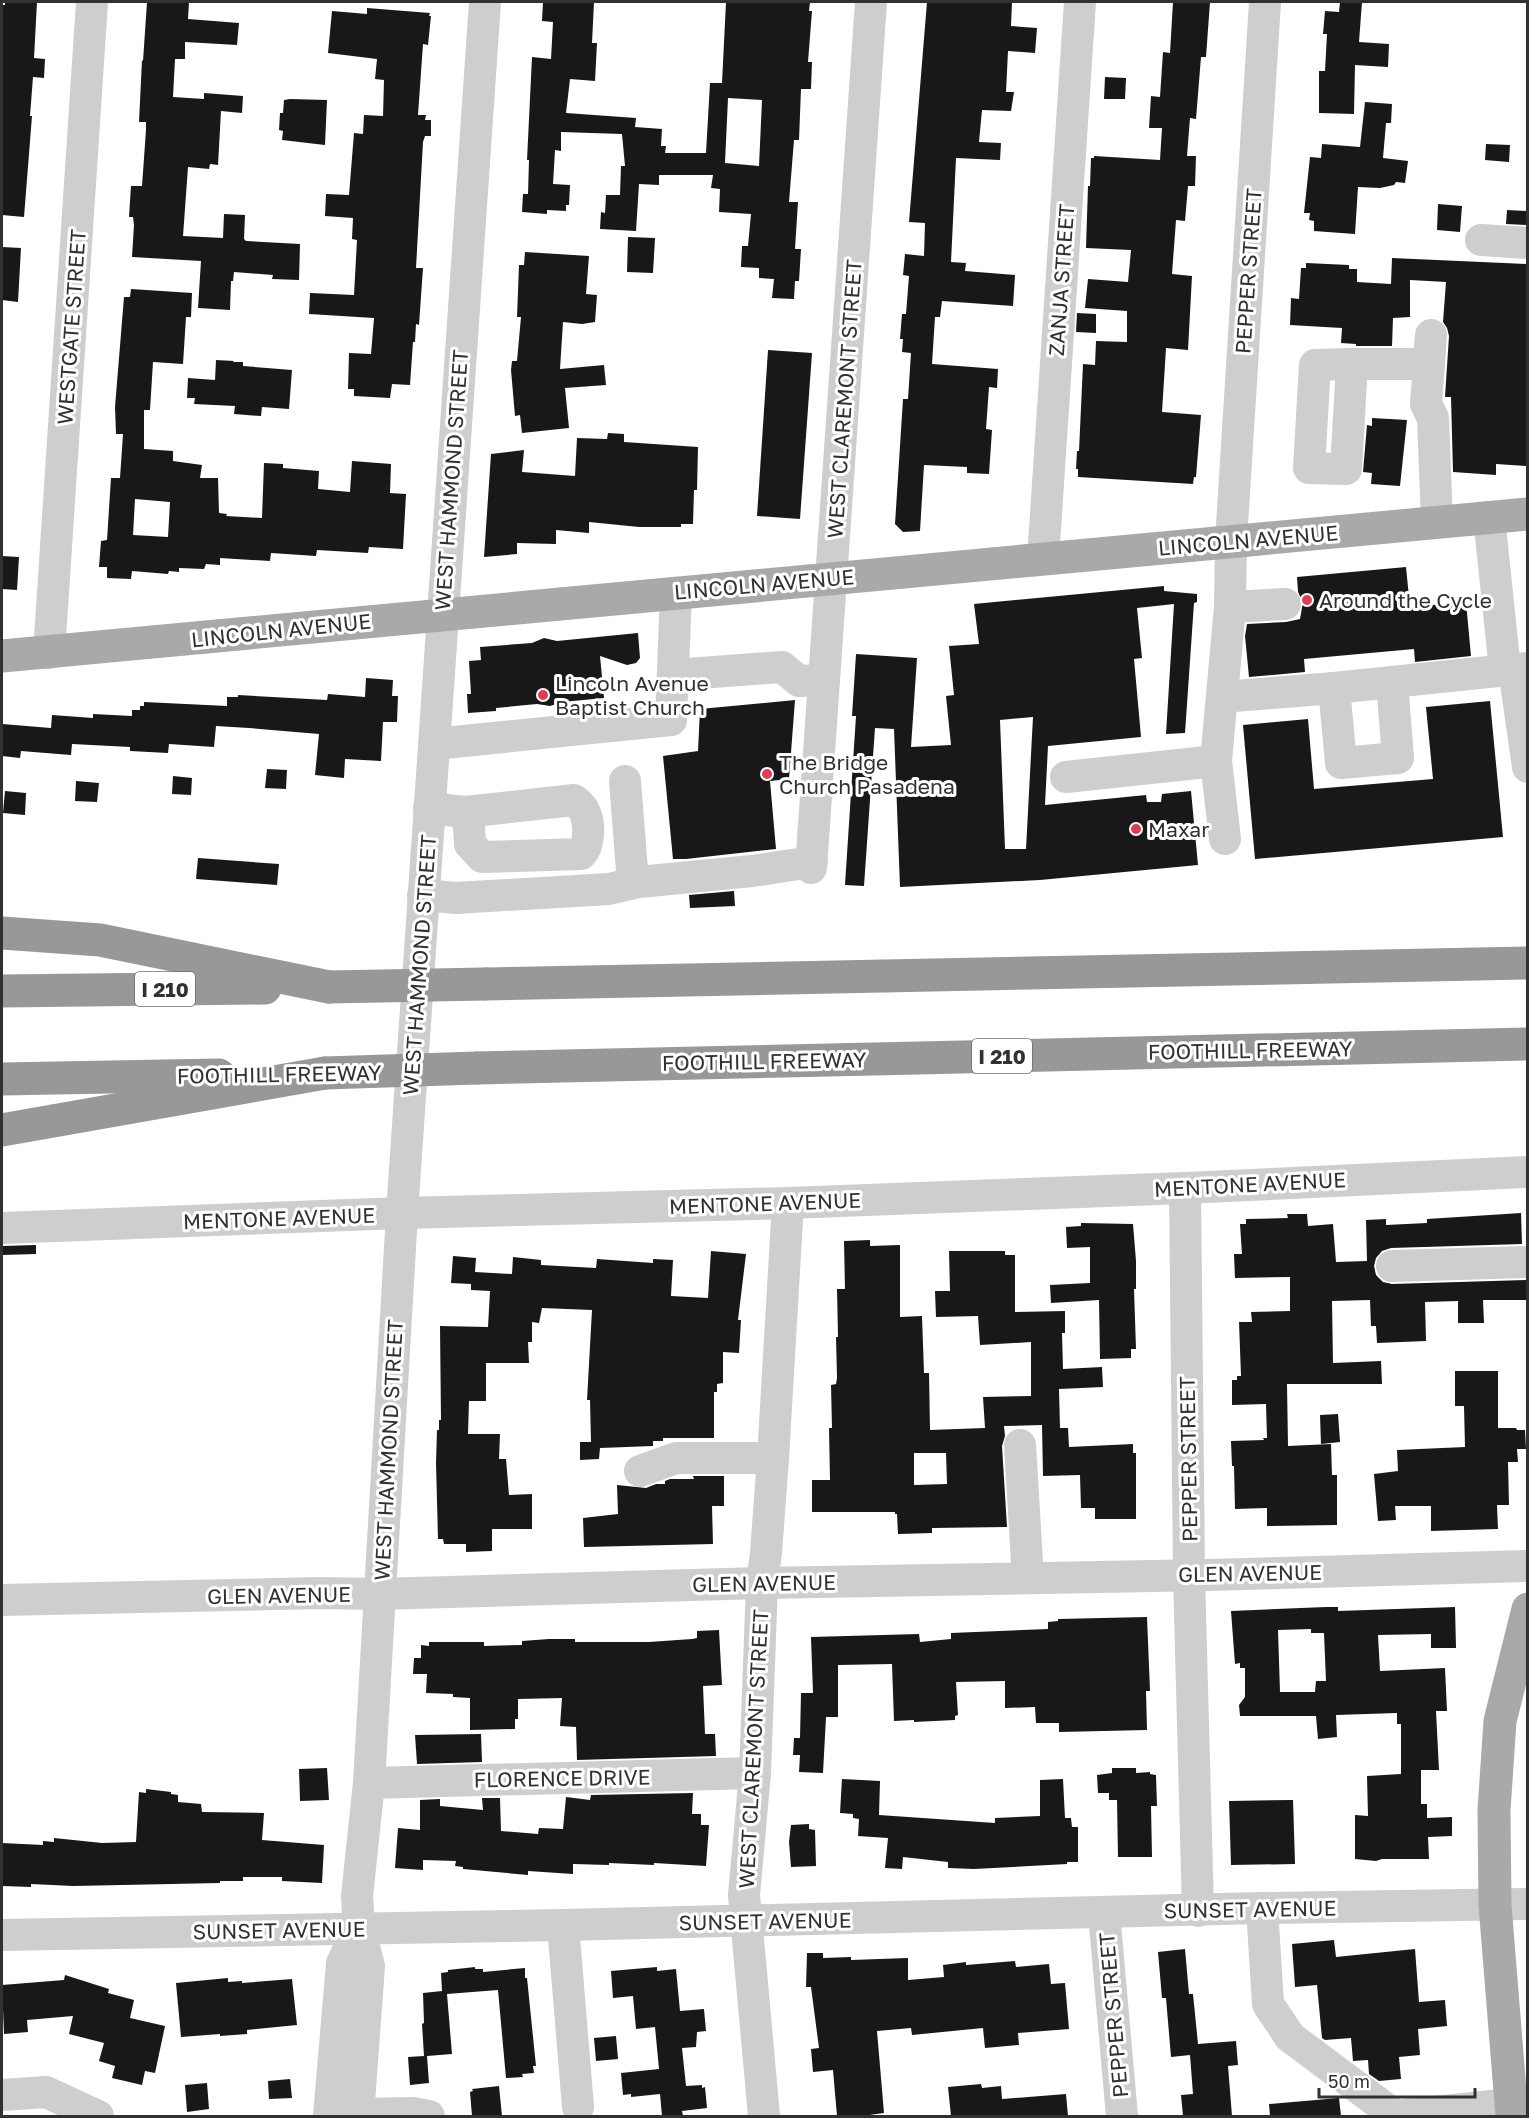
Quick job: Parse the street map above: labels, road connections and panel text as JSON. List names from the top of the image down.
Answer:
{
  "streets": {
    "highway": ["I 210", "FOOTHILL FREEWAY"],
    "main road": ["LINCOLN AVENUE"],
    "street": [
      "PEPPER STREET",
      "ZANJA STREET",
      "WESTGATE STREET",
      "WEST CLAREMONT STREET",
      "WEST HAMMOND STREET",
      "MENTONE AVENUE",
      "GLEN AVENUE",
      "FLORENCE DRIVE",
      "SUNSET AVENUE"
    ]
  },
  "crossings": [
    ["PEPPER STREET", "LINCOLN AVENUE"],
    ["PEPPER STREET", "MENTONE AVENUE"],
    ["PEPPER STREET", "GLEN AVENUE"],
    ["PEPPER STREET", "SUNSET AVENUE"],
    ["ZANJA STREET", "LINCOLN AVENUE"],
    ["WESTGATE STREET", "LINCOLN AVENUE"],
    ["WEST CLAREMONT STREET", "LINCOLN AVENUE"],
    ["WEST CLAREMONT STREET", "MENTONE AVENUE"],
    ["WEST CLAREMONT STREET", "GLEN AVENUE"],
    ["WEST CLAREMONT STREET", "FLORENCE DRIVE"],
    ["WEST CLAREMONT STREET", "SUNSET AVENUE"],
    ["WEST HAMMOND STREET", "LINCOLN AVENUE"],
    ["WEST HAMMOND STREET", "MENTONE AVENUE"],
    ["WEST HAMMOND STREET", "GLEN AVENUE"],
    ["WEST HAMMOND STREET", "FLORENCE DRIVE"],
    ["WEST HAMMOND STREET", "SUNSET AVENUE"]
  ],
  "places": [
    "Around the Cycle",
    "Lincoln Avenue Baptist Church",
    "The Bridge Church Pasadena",
    "Maxar"
  ],
  "scale_bar": "50 m"
}
